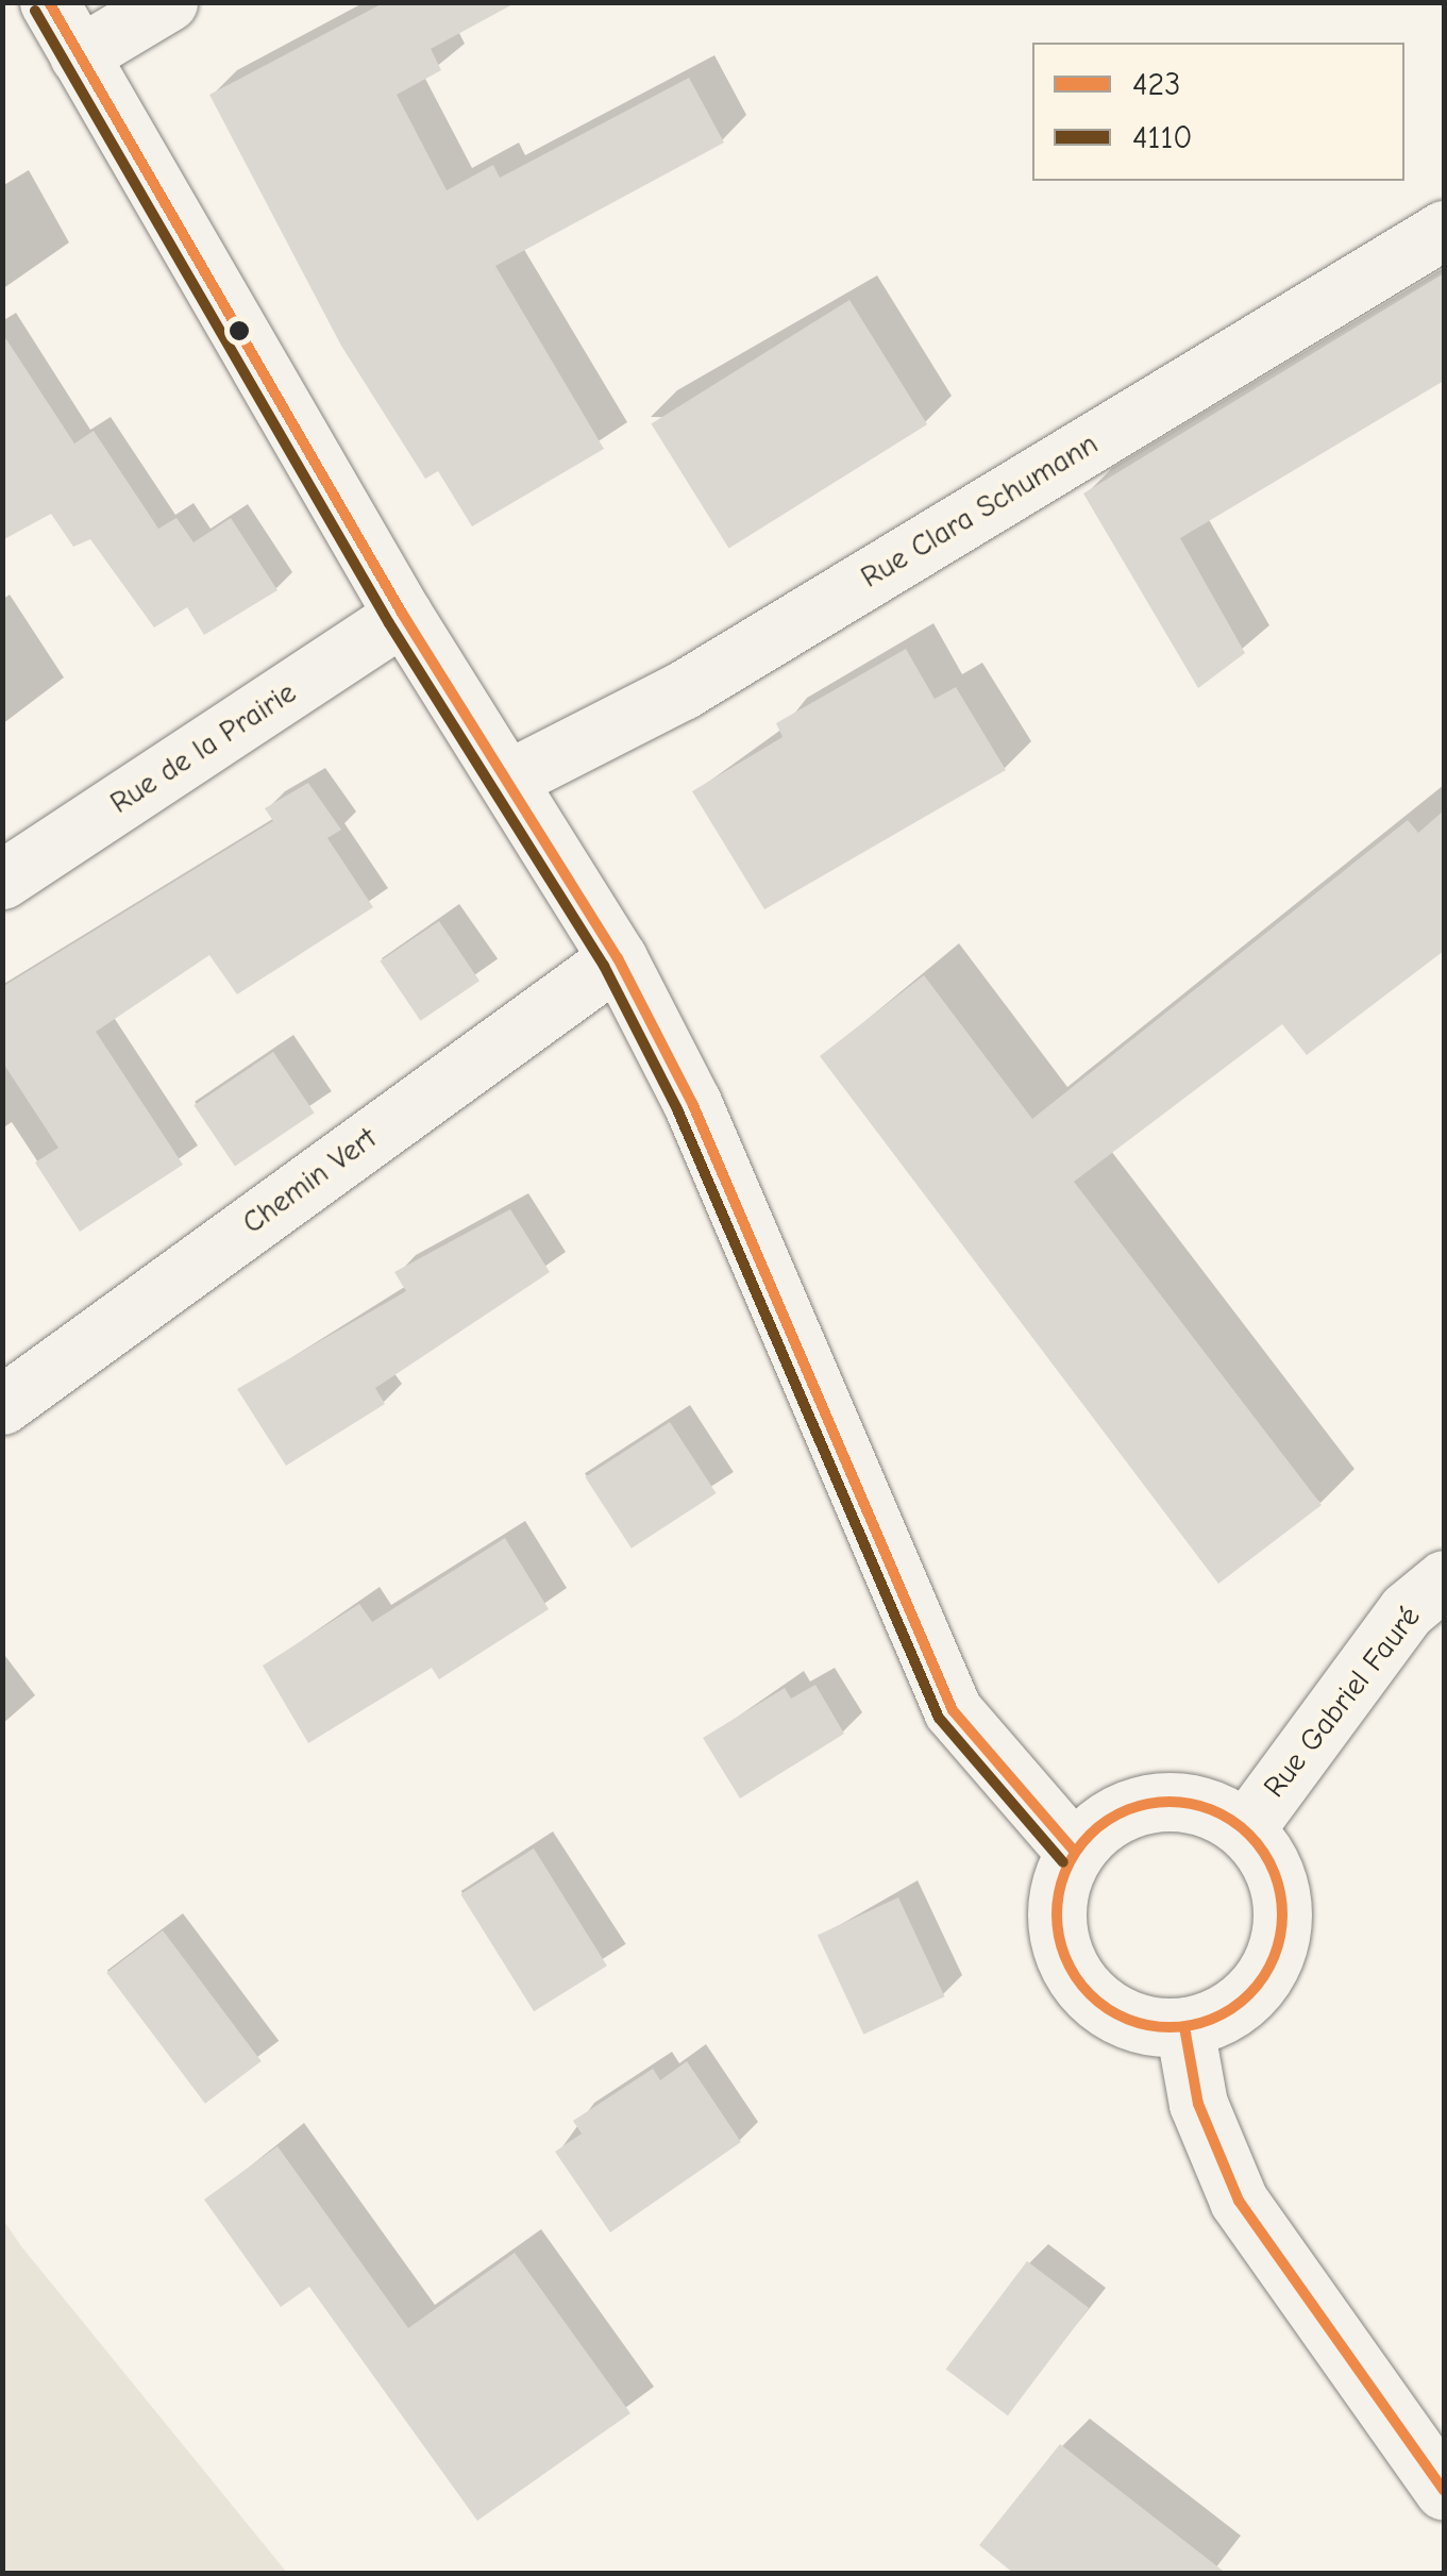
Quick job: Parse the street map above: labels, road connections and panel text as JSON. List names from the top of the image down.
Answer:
{
  "streets": {
    "street": [
      "Rue Clara Schumann",
      "Rue de la Prairie",
      "Chemin Vert",
      "Rue Gabriel Fauré"
    ]
  },
  "lines": ["transit line 423", "transit line 4110"],
  "legend": ["423", "4110"]
}
